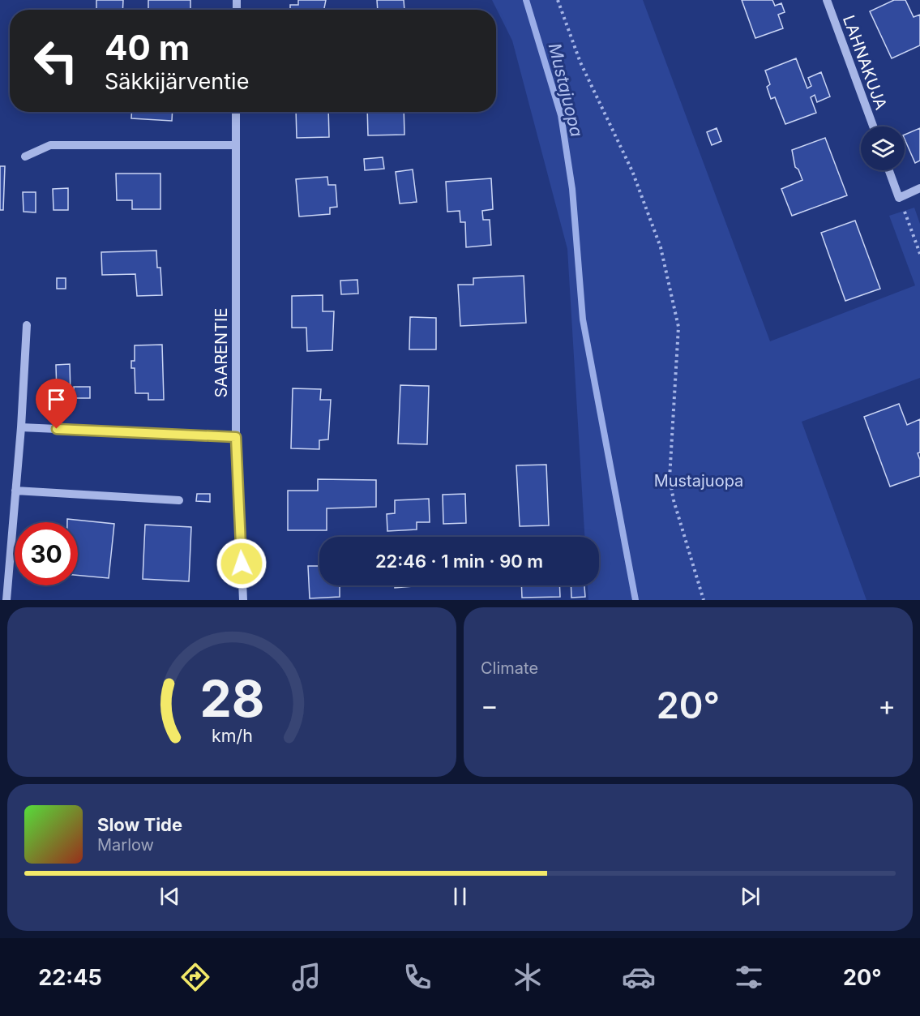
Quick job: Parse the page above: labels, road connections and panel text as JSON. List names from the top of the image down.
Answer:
{
  "streets": {
    "street": ["LAHNAKUJA", "SAARENTIE"]
  },
  "water": ["Mustajuopa"],
  "parks": ["Mustajuopa"],
  "page": {
    "turn": ["40 m", "Säkkijärventie"],
    "limit": "30",
    "trip": "22:46 · 1 min · 90 m",
    "tile": "Climate",
    "heat": ["−", "20°", "+"],
    "song": ["Slow Tide", "Marlow"],
    "tabs": ["22:45", "20°"],
    "gauge": ["28", "km/h"]
  }
}
